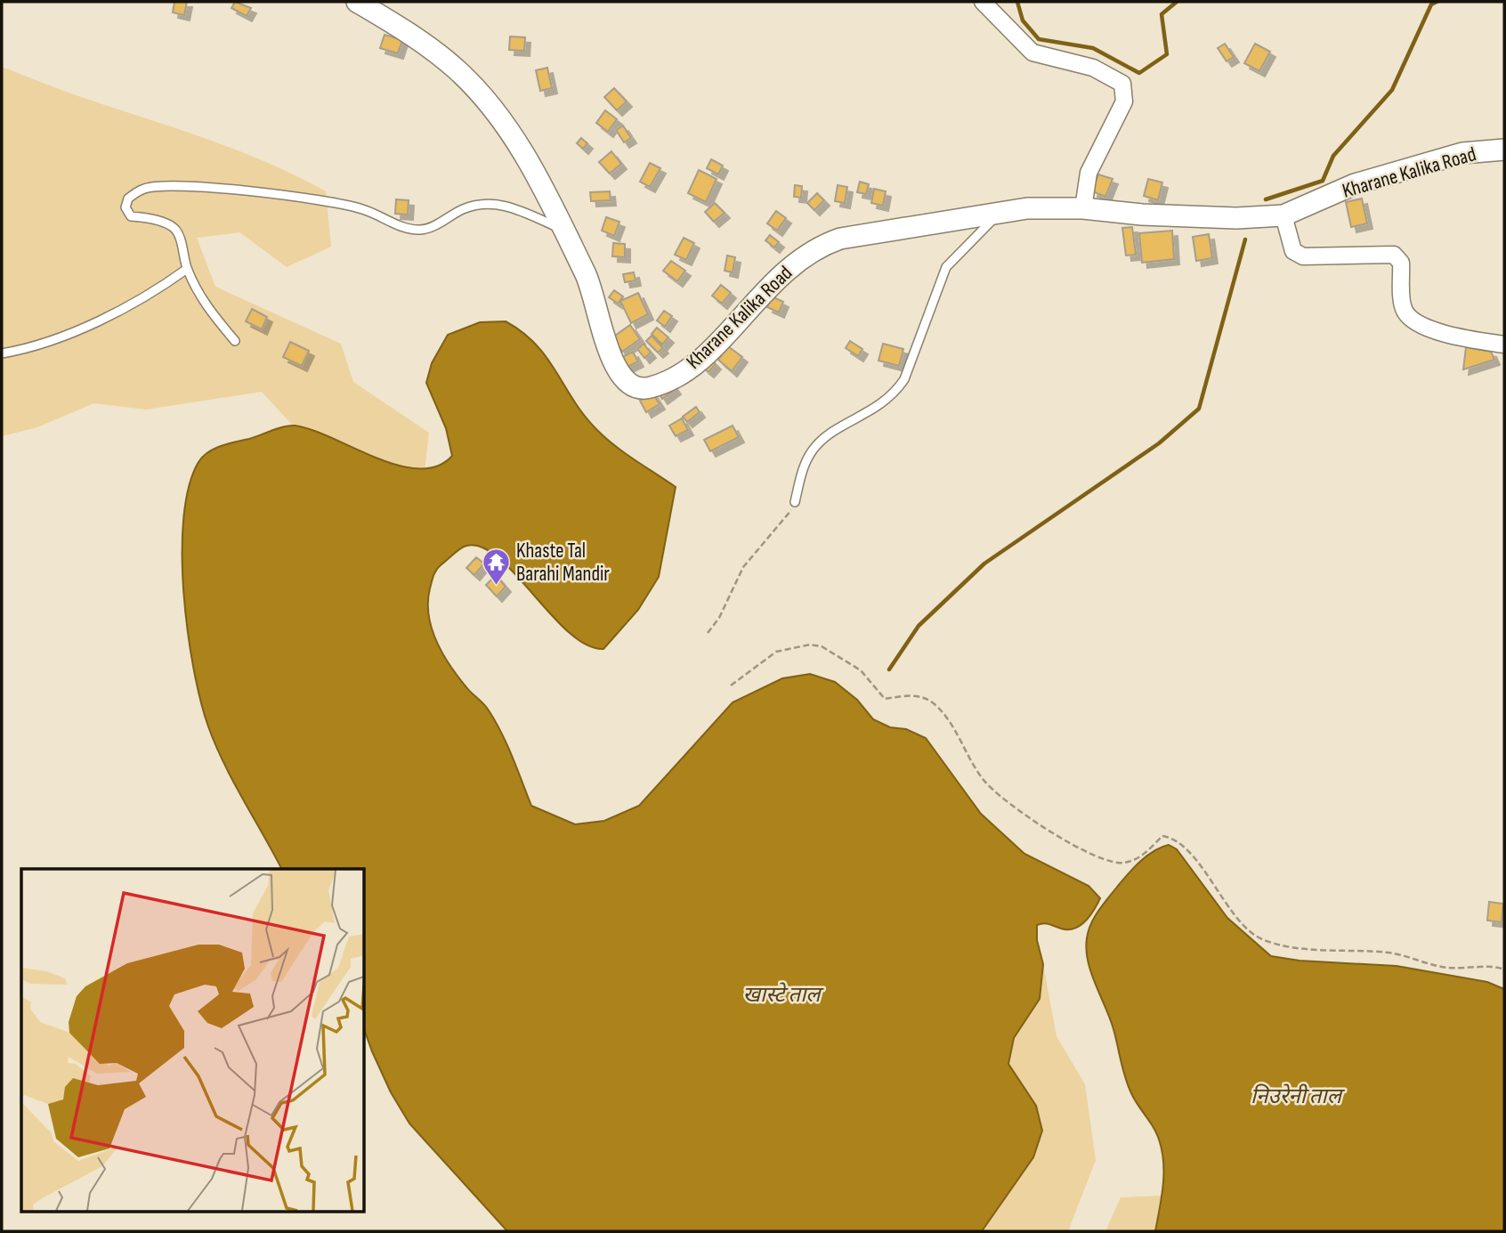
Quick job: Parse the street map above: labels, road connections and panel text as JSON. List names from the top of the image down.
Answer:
{
  "streets": {
    "street": ["Kharane Kalika Road"]
  },
  "water": ["खास्टे ताल", "निउरेनी ताल"],
  "places": {
    "temple": ["Khaste Tal Barahi Mandir"]
  }
}
